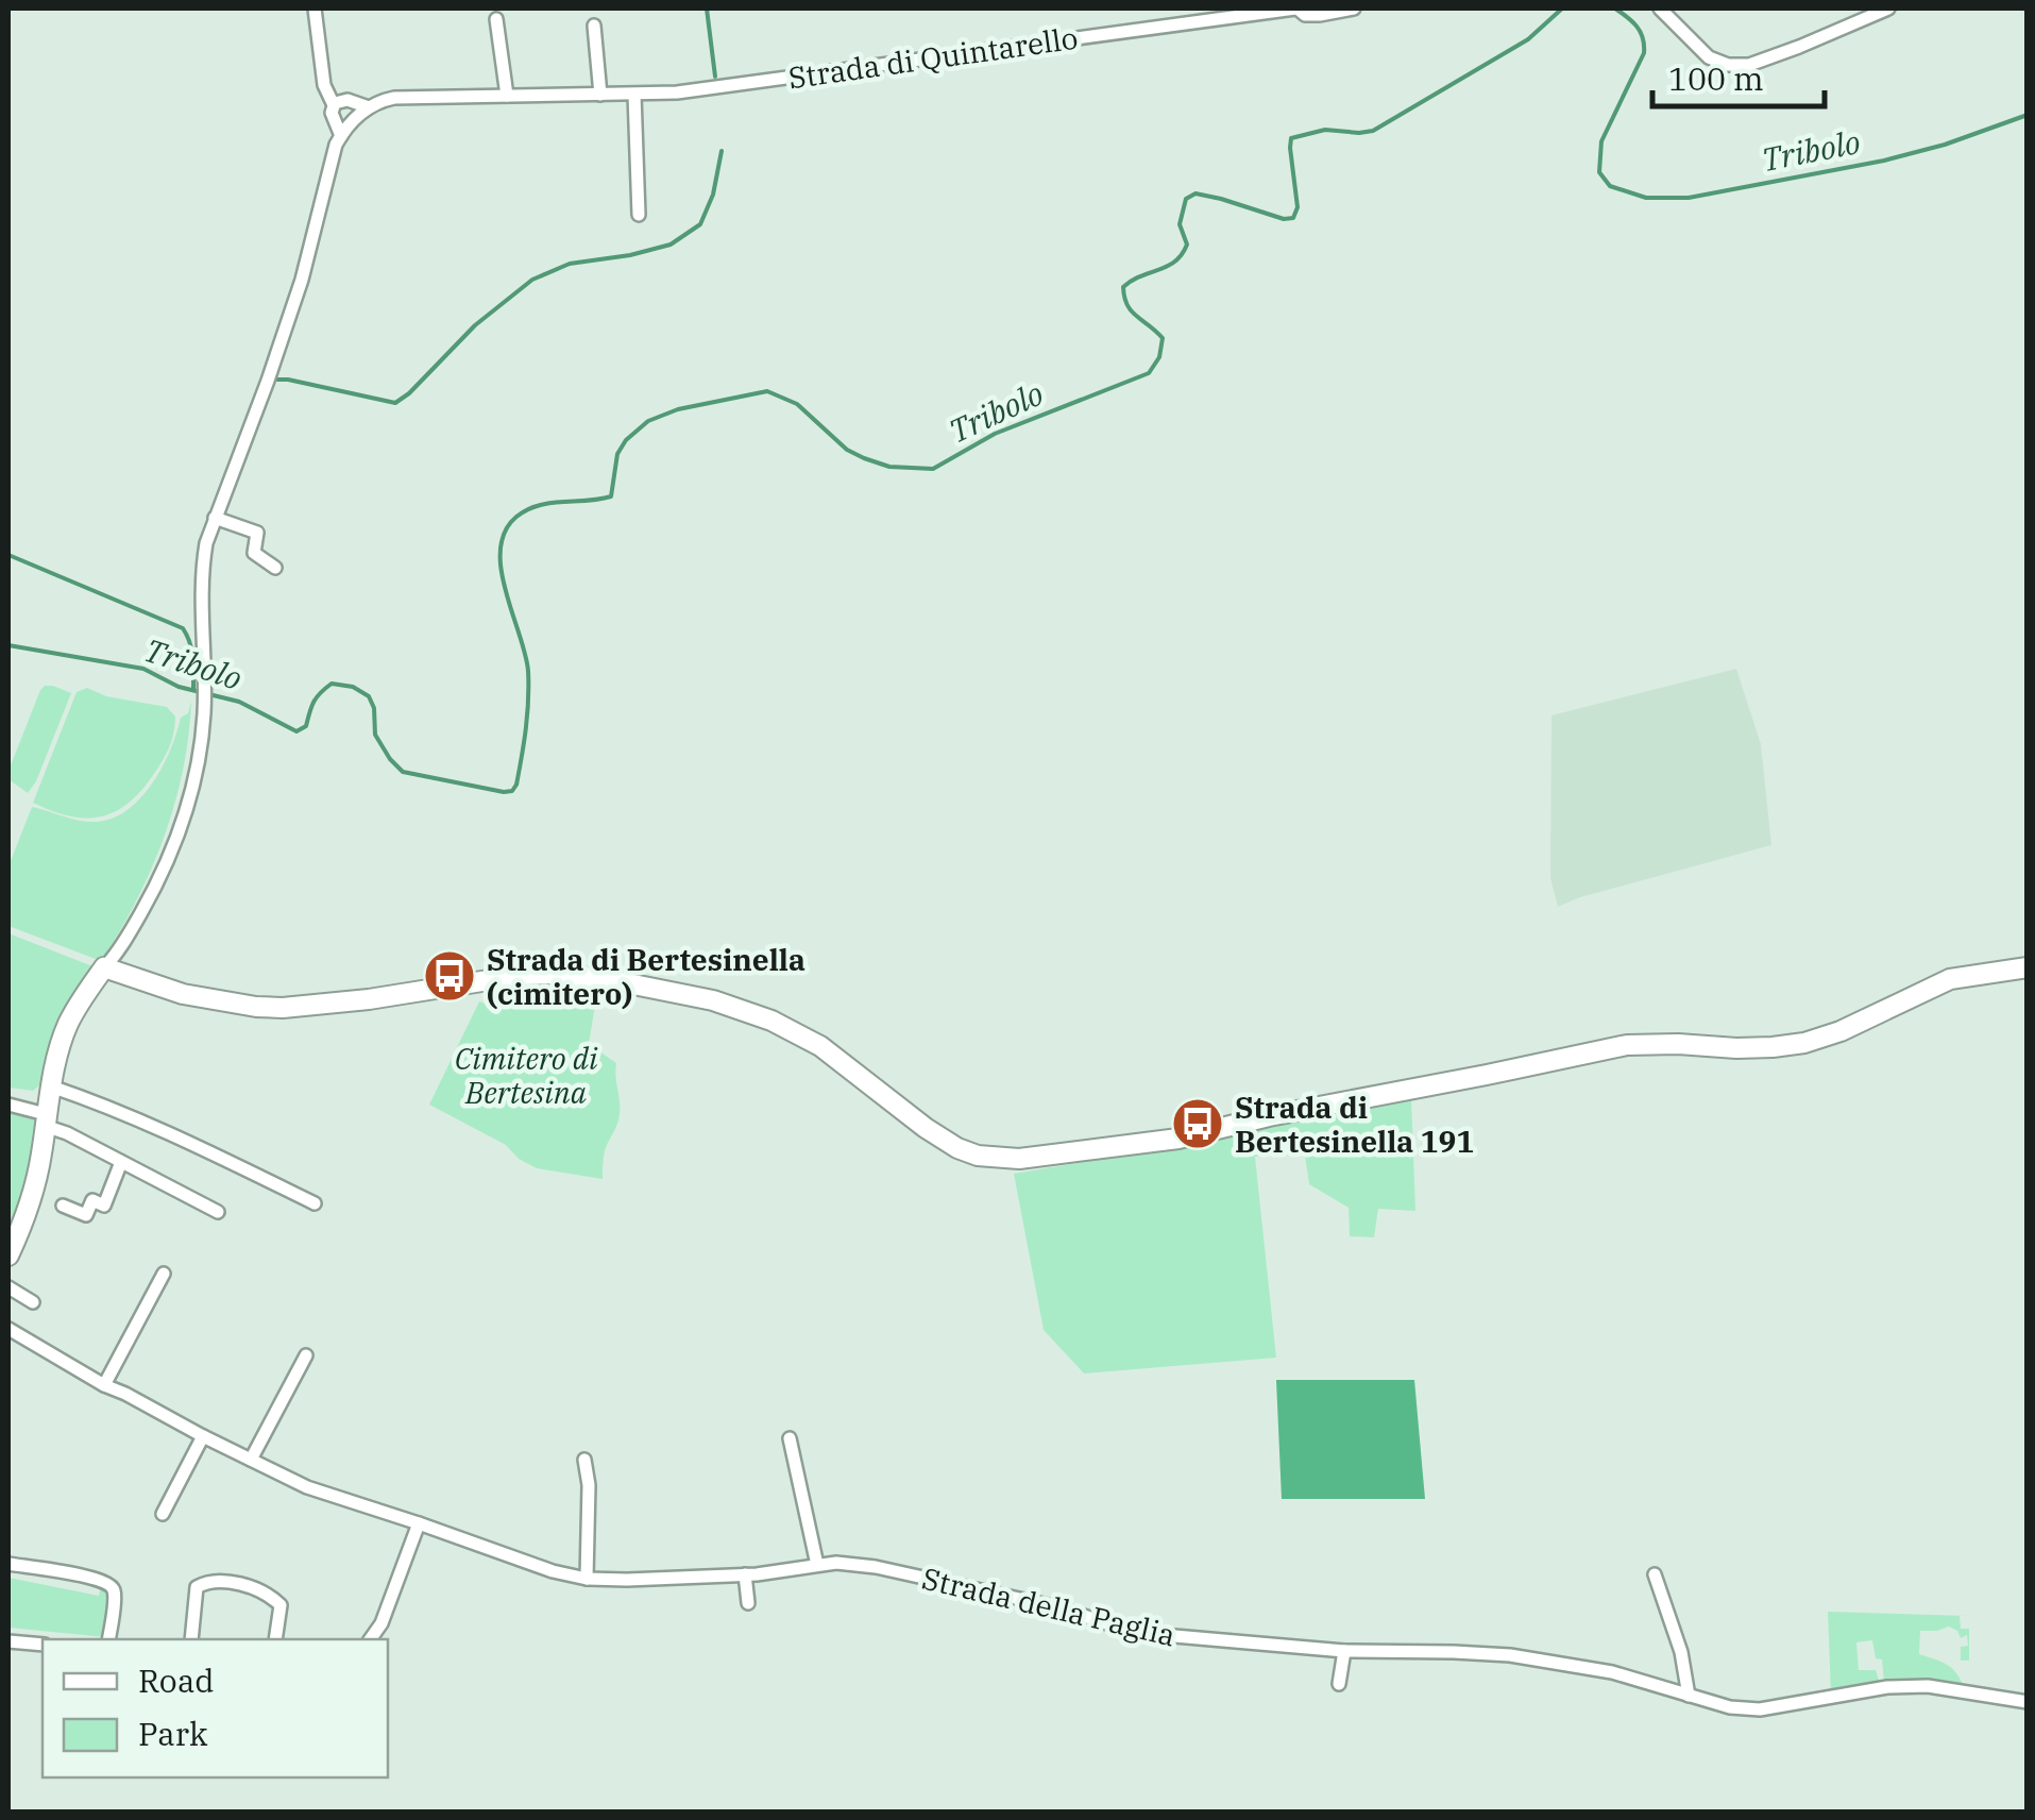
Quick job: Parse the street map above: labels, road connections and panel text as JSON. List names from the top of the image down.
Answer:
{
  "streets": {
    "street": ["Strada di Quintarello", "Strada della Paglia"]
  },
  "water": ["Tribolo"],
  "parks": ["Cimitero di Bertesina"],
  "places": {
    "bus stop": ["Strada di Bertesinella (cimitero)", "Strada di Bertesinella 191"]
  },
  "legend": ["Road", "Park"],
  "scale_bar": "100 m"
}
